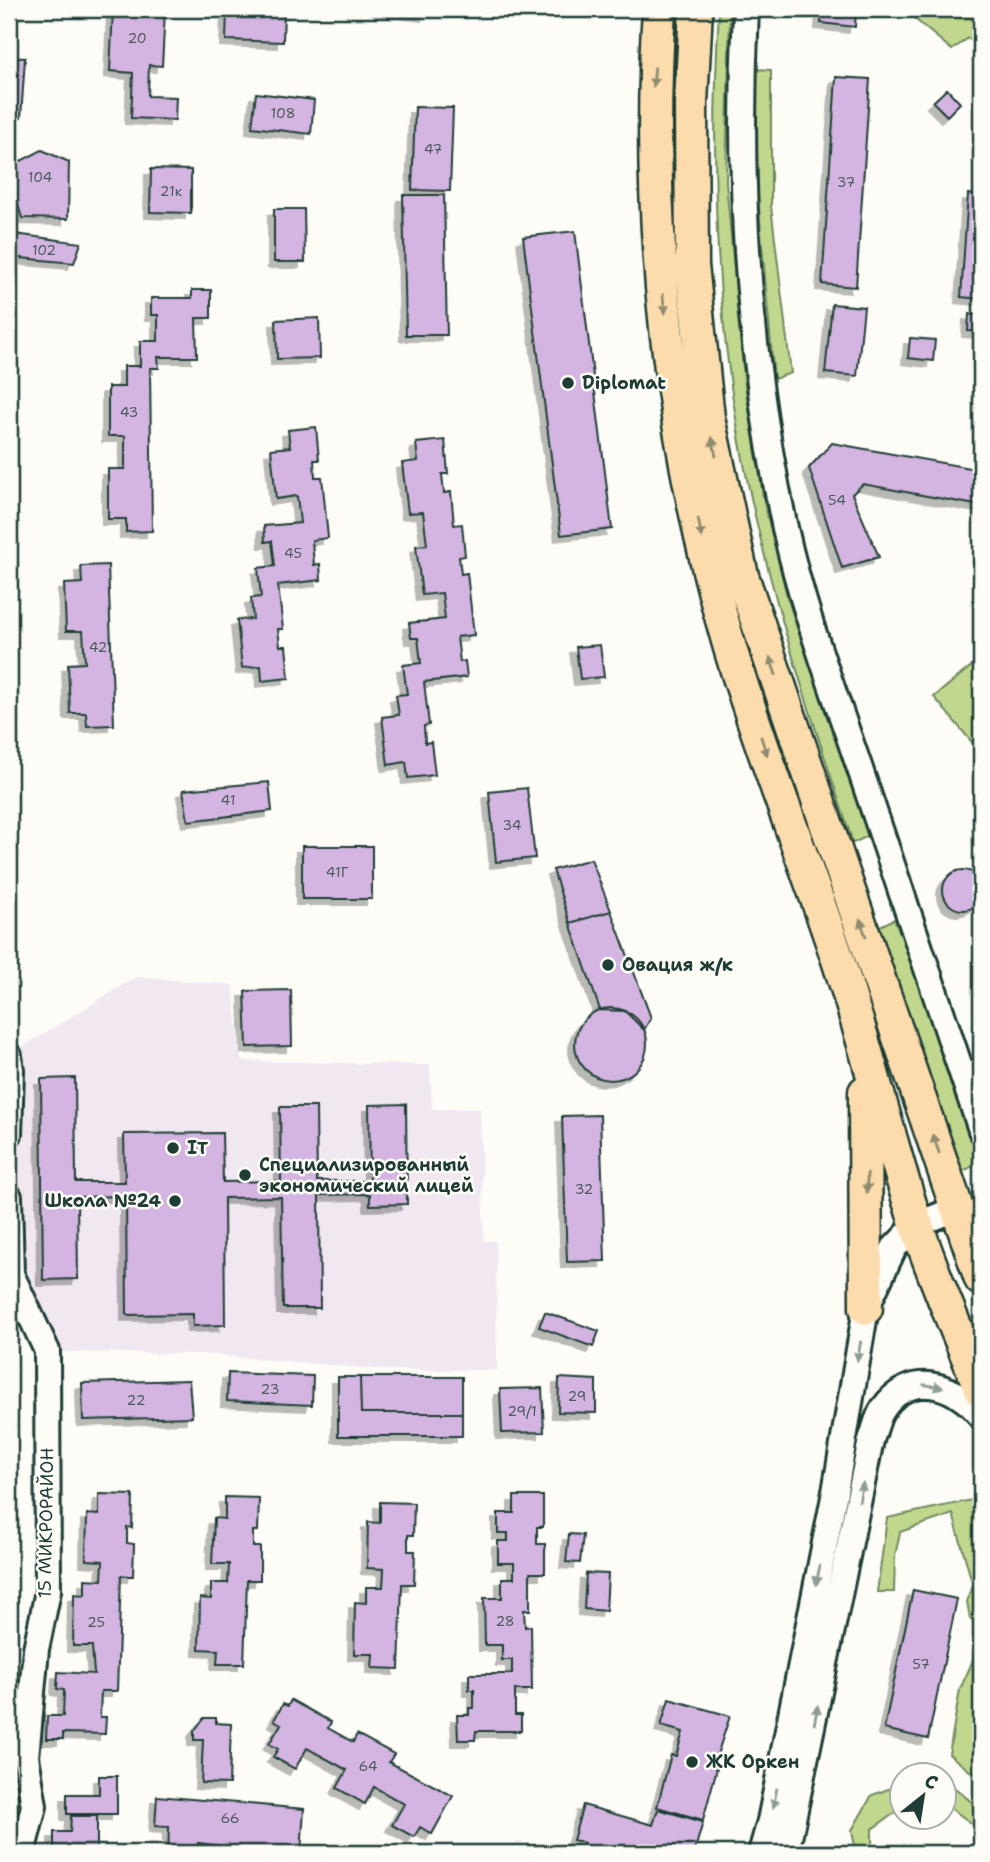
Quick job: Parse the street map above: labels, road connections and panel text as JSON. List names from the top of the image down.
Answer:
{
  "streets": {
    "street": ["15 МИКРОРАЙОН"]
  },
  "places": [
    "Diplomat",
    "Овация ж/к",
    "IT",
    "Специализированный экономический лицей",
    "Школа №24",
    "ЖК Оркен"
  ],
  "house_numbers": [
    "20",
    "108",
    "47",
    "104",
    "37",
    "21к",
    "102",
    "43",
    "54",
    "45",
    "42",
    "41",
    "34",
    "41Г",
    "32",
    "23",
    "29",
    "22",
    "29/1",
    "28",
    "25",
    "57",
    "64",
    "66"
  ],
  "north": "top right"
}
